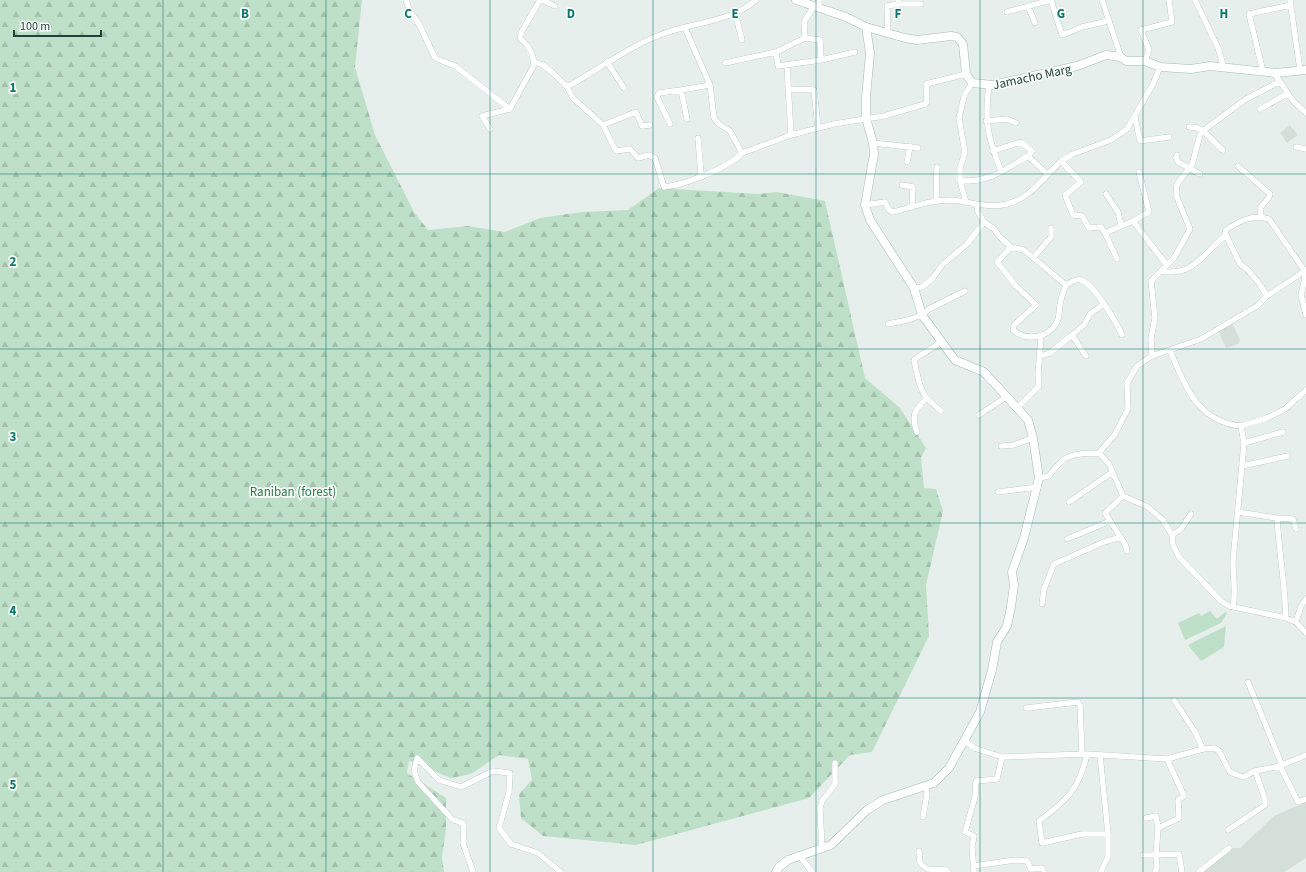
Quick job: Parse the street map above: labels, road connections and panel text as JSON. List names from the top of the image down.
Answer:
{
  "streets": {
    "street": ["Jamacho Marg"]
  },
  "parks": ["Raniban (forest)"],
  "scale_bar": "100 m",
  "grid": {
    "columns": [
      "B",
      "C",
      "D",
      "E",
      "F",
      "G",
      "H"
    ],
    "rows": [
      "1",
      "2",
      "3",
      "4",
      "5"
    ]
  }
}
